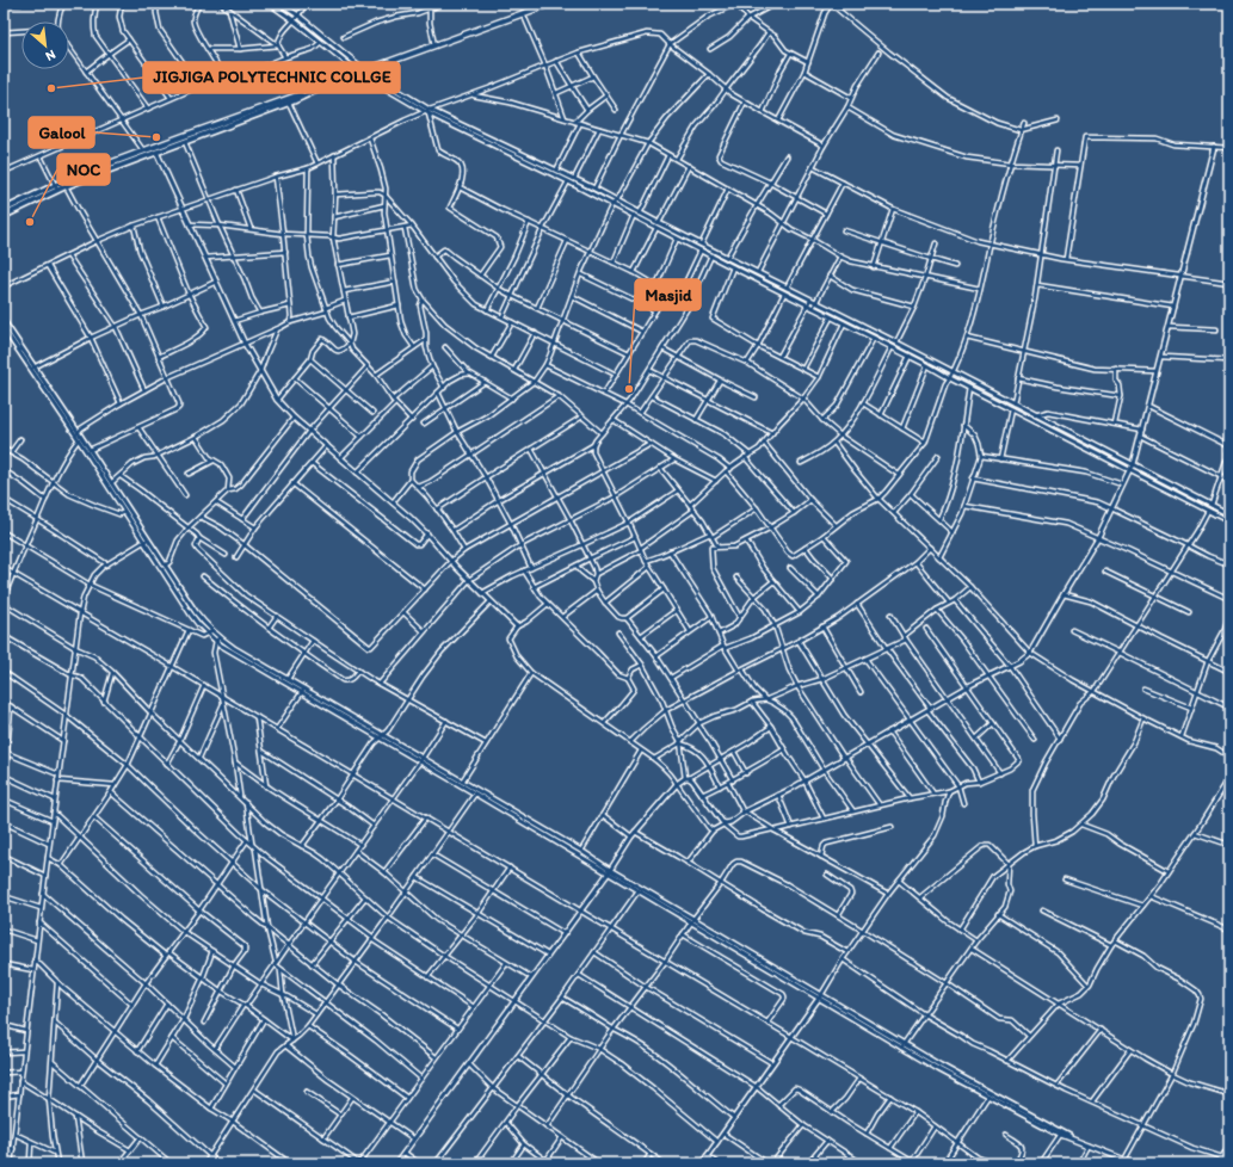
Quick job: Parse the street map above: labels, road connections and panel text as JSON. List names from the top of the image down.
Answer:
{
  "places": [
    "JIGJIGA POLYTECHNIC COLLGE",
    "Galool",
    "NOC",
    "Masjid"
  ],
  "north": "bottom right"
}
